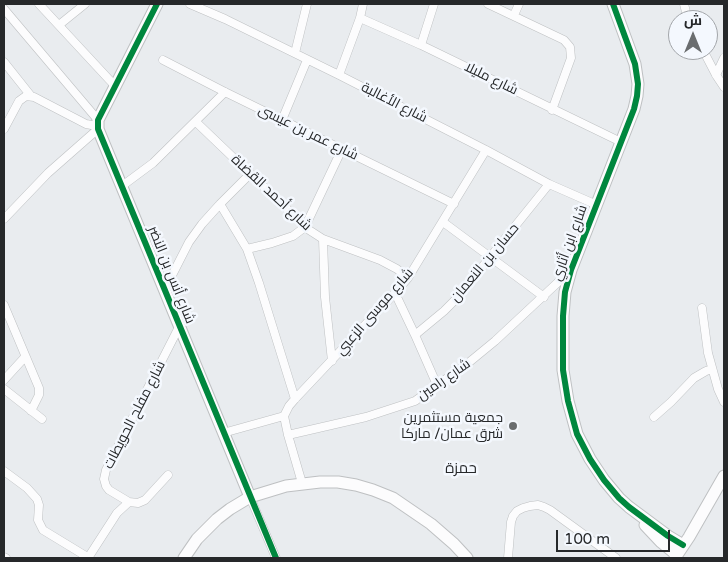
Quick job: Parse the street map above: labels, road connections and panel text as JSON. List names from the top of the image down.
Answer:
{
  "streets": {
    "street": [
      "شارع مليلا",
      "شارع الأغالبة",
      "شارع عمر بن عيسى",
      "شارع أحمد القضاة",
      "شارع ابن أثاري",
      "حسان بن النعمان",
      "شارع أنس بن النضر",
      "شارع موسى الزعبي",
      "شارع رامين",
      "شارع مفلح الحويطات"
    ]
  },
  "crossings": [
    ["شارع مليلا", "شارع ابن أثاري"],
    ["شارع الأغالبة", "شارع ابن أثاري"],
    ["شارع الأغالبة", "حسان بن النعمان"],
    ["شارع الأغالبة", "شارع موسى الزعبي"],
    ["شارع عمر بن عيسى", "شارع موسى الزعبي"],
    ["شارع أحمد القضاة", "شارع موسى الزعبي"],
    ["شارع ابن أثاري", "شارع رامين"],
    ["شارع أنس بن النضر", "شارع مفلح الحويطات"]
  ],
  "districts": ["حمزة"],
  "places": ["جمعية مستثمرين شرق عمان/ ماركا"],
  "scale_bar": "100 m",
  "north": "top"
}
